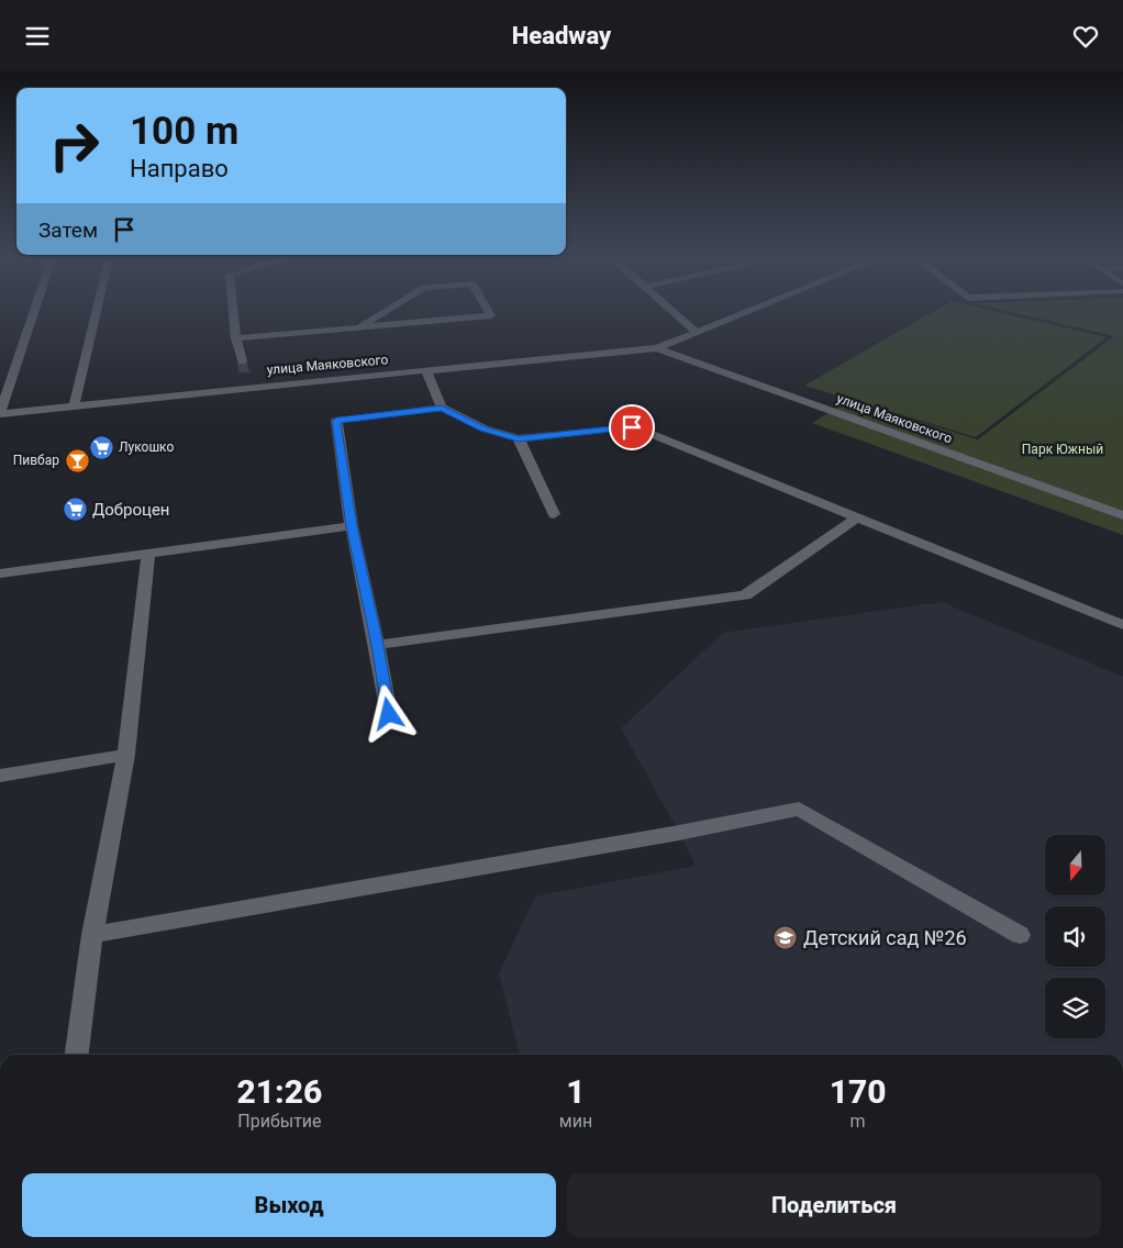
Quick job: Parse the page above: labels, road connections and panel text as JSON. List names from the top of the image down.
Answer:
{
  "streets": {
    "street": ["улица Маяковского"]
  },
  "parks": ["Парк Южный"],
  "places": {
    "supermarket": ["Лукошко", "Доброцен"],
    "bar": ["Пивбар"],
    "school or university": ["Детский сад №26"]
  },
  "north": "bottom",
  "page": {
    "header": "Headway",
    "turn": ["100 m", "Направо"],
    "then": "Затем",
    "eta": [
      "21:26",
      "Прибытие",
      "1",
      "мин",
      "170",
      "m"
    ],
    "buttons": ["Выход", "Поделиться"]
  }
}
